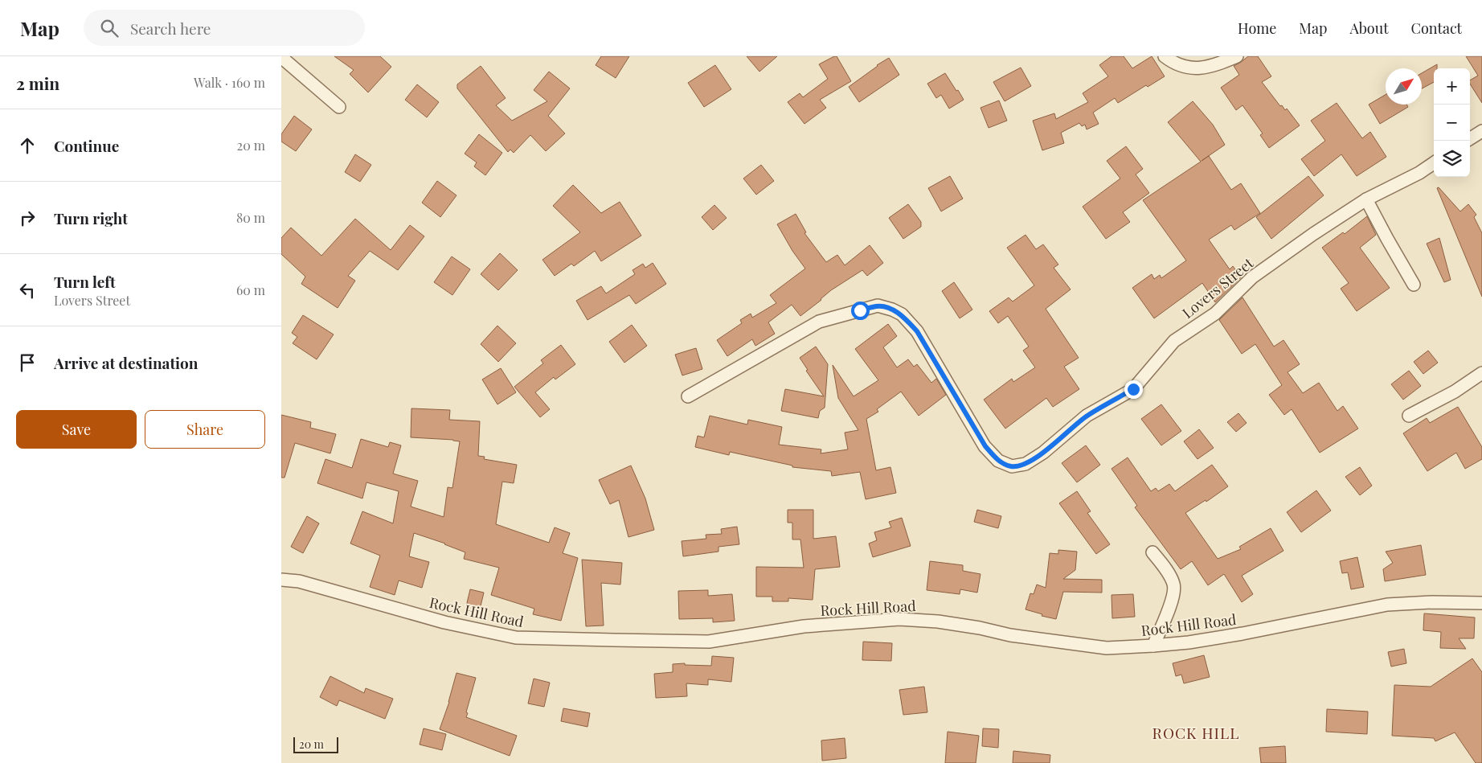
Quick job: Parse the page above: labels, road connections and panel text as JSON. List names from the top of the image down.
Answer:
{
  "streets": {
    "street": ["Lovers Street", "Rock Hill Road"]
  },
  "districts": ["ROCK HILL"],
  "scale_bar": "20 m",
  "north": "top right",
  "page": {
    "header": "Map",
    "search": "Search here",
    "nav": [
      "Home",
      "Map",
      "About",
      "Contact"
    ],
    "heading": ["2 min", "Walk · 160 m"],
    "map_buttons": ["+", "−"],
    "list": [
      ["Continue", "20 m"],
      ["Turn right", "80 m"],
      ["Turn left", "Lovers Street", "60 m"],
      "Arrive at destination"
    ],
    "buttons": ["Save", "Share"],
    "scale": "20 m"
  }
}
